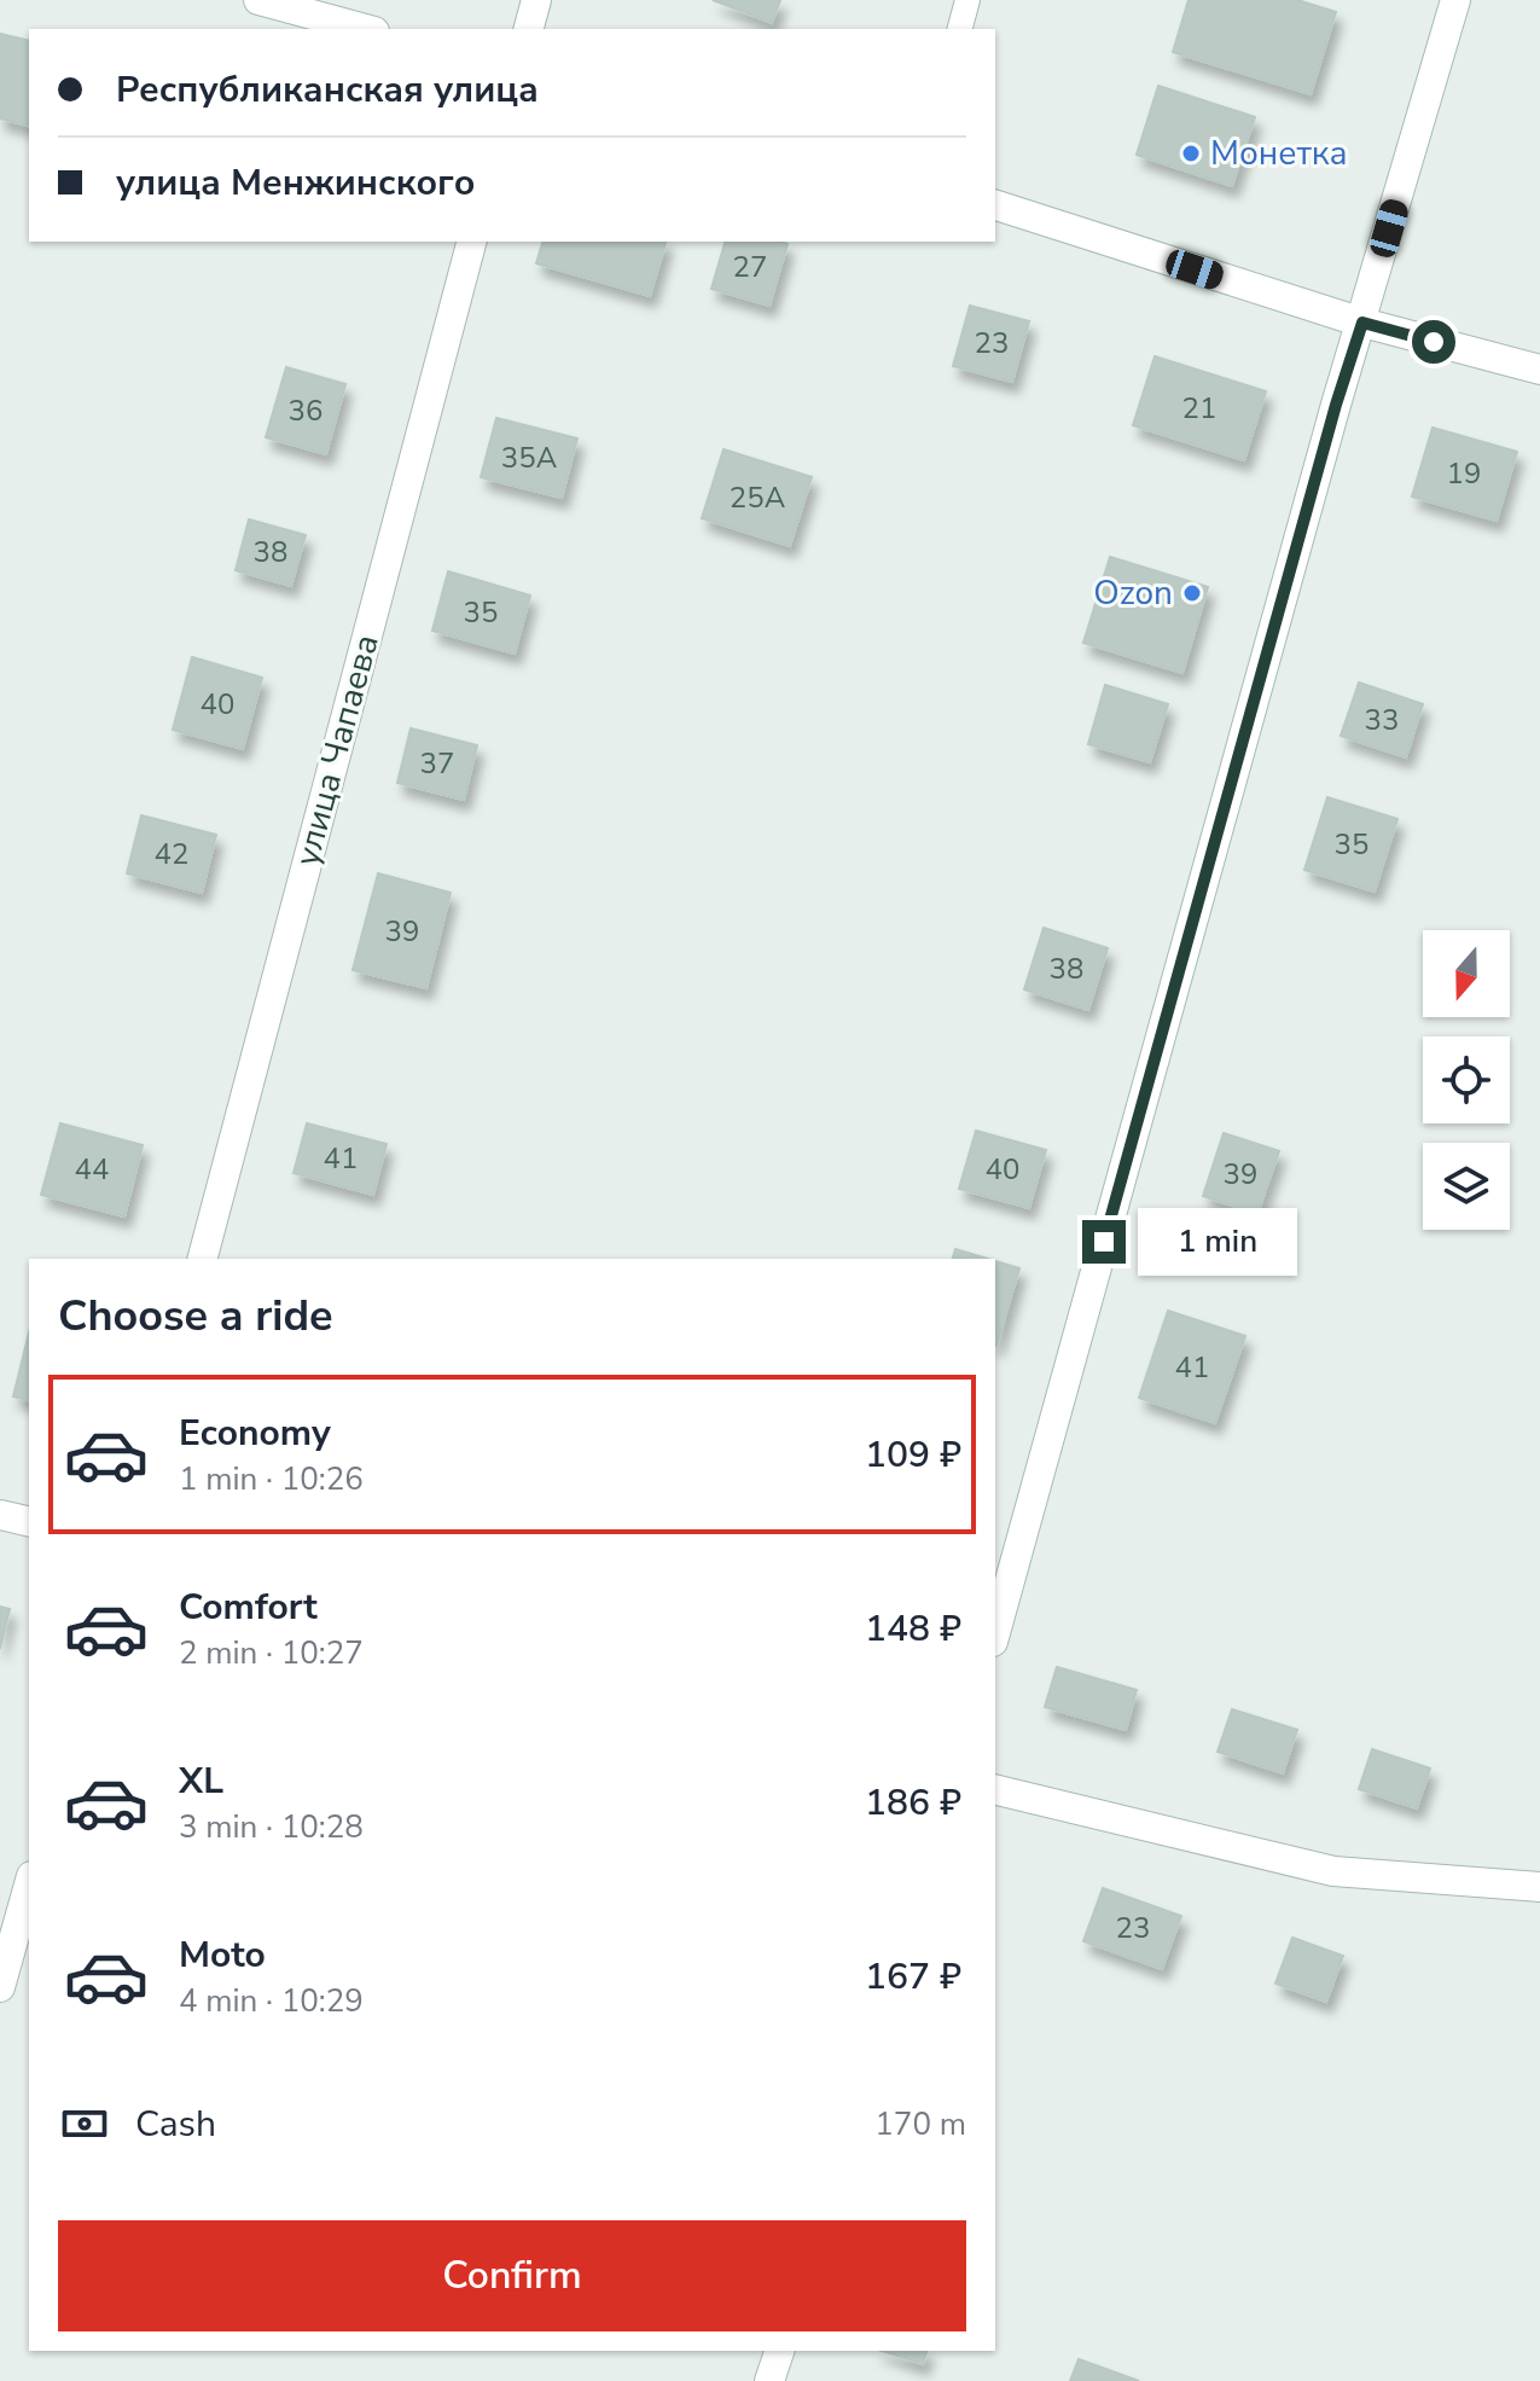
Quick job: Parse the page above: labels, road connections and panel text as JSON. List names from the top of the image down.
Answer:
{
  "streets": {
    "street": ["улица Чапаева"]
  },
  "places": ["Монетка", "Ozon"],
  "house_numbers": [
    "27",
    "23",
    "21",
    "36",
    "35А",
    "19",
    "25А",
    "38",
    "35",
    "40",
    "33",
    "37",
    "35",
    "42",
    "39",
    "38",
    "41",
    "44",
    "40",
    "39",
    "41",
    "23"
  ],
  "north": "bottom",
  "page": {
    "banner": ["Республиканская улица", "улица Менжинского"],
    "bubble": "1 min",
    "heading": "Choose a ride",
    "list": [
      {
        "name": "Economy",
        "note": "1 min · 10:26",
        "value": "109 ₽"
      },
      {
        "name": "Comfort",
        "note": "2 min · 10:27",
        "value": "148 ₽"
      },
      {
        "name": "XL",
        "note": "3 min · 10:28",
        "value": "186 ₽"
      },
      {
        "name": "Moto",
        "note": "4 min · 10:29",
        "value": "167 ₽"
      }
    ],
    "pay": ["Cash", "170 m"],
    "buttons": "Confirm"
  }
}
